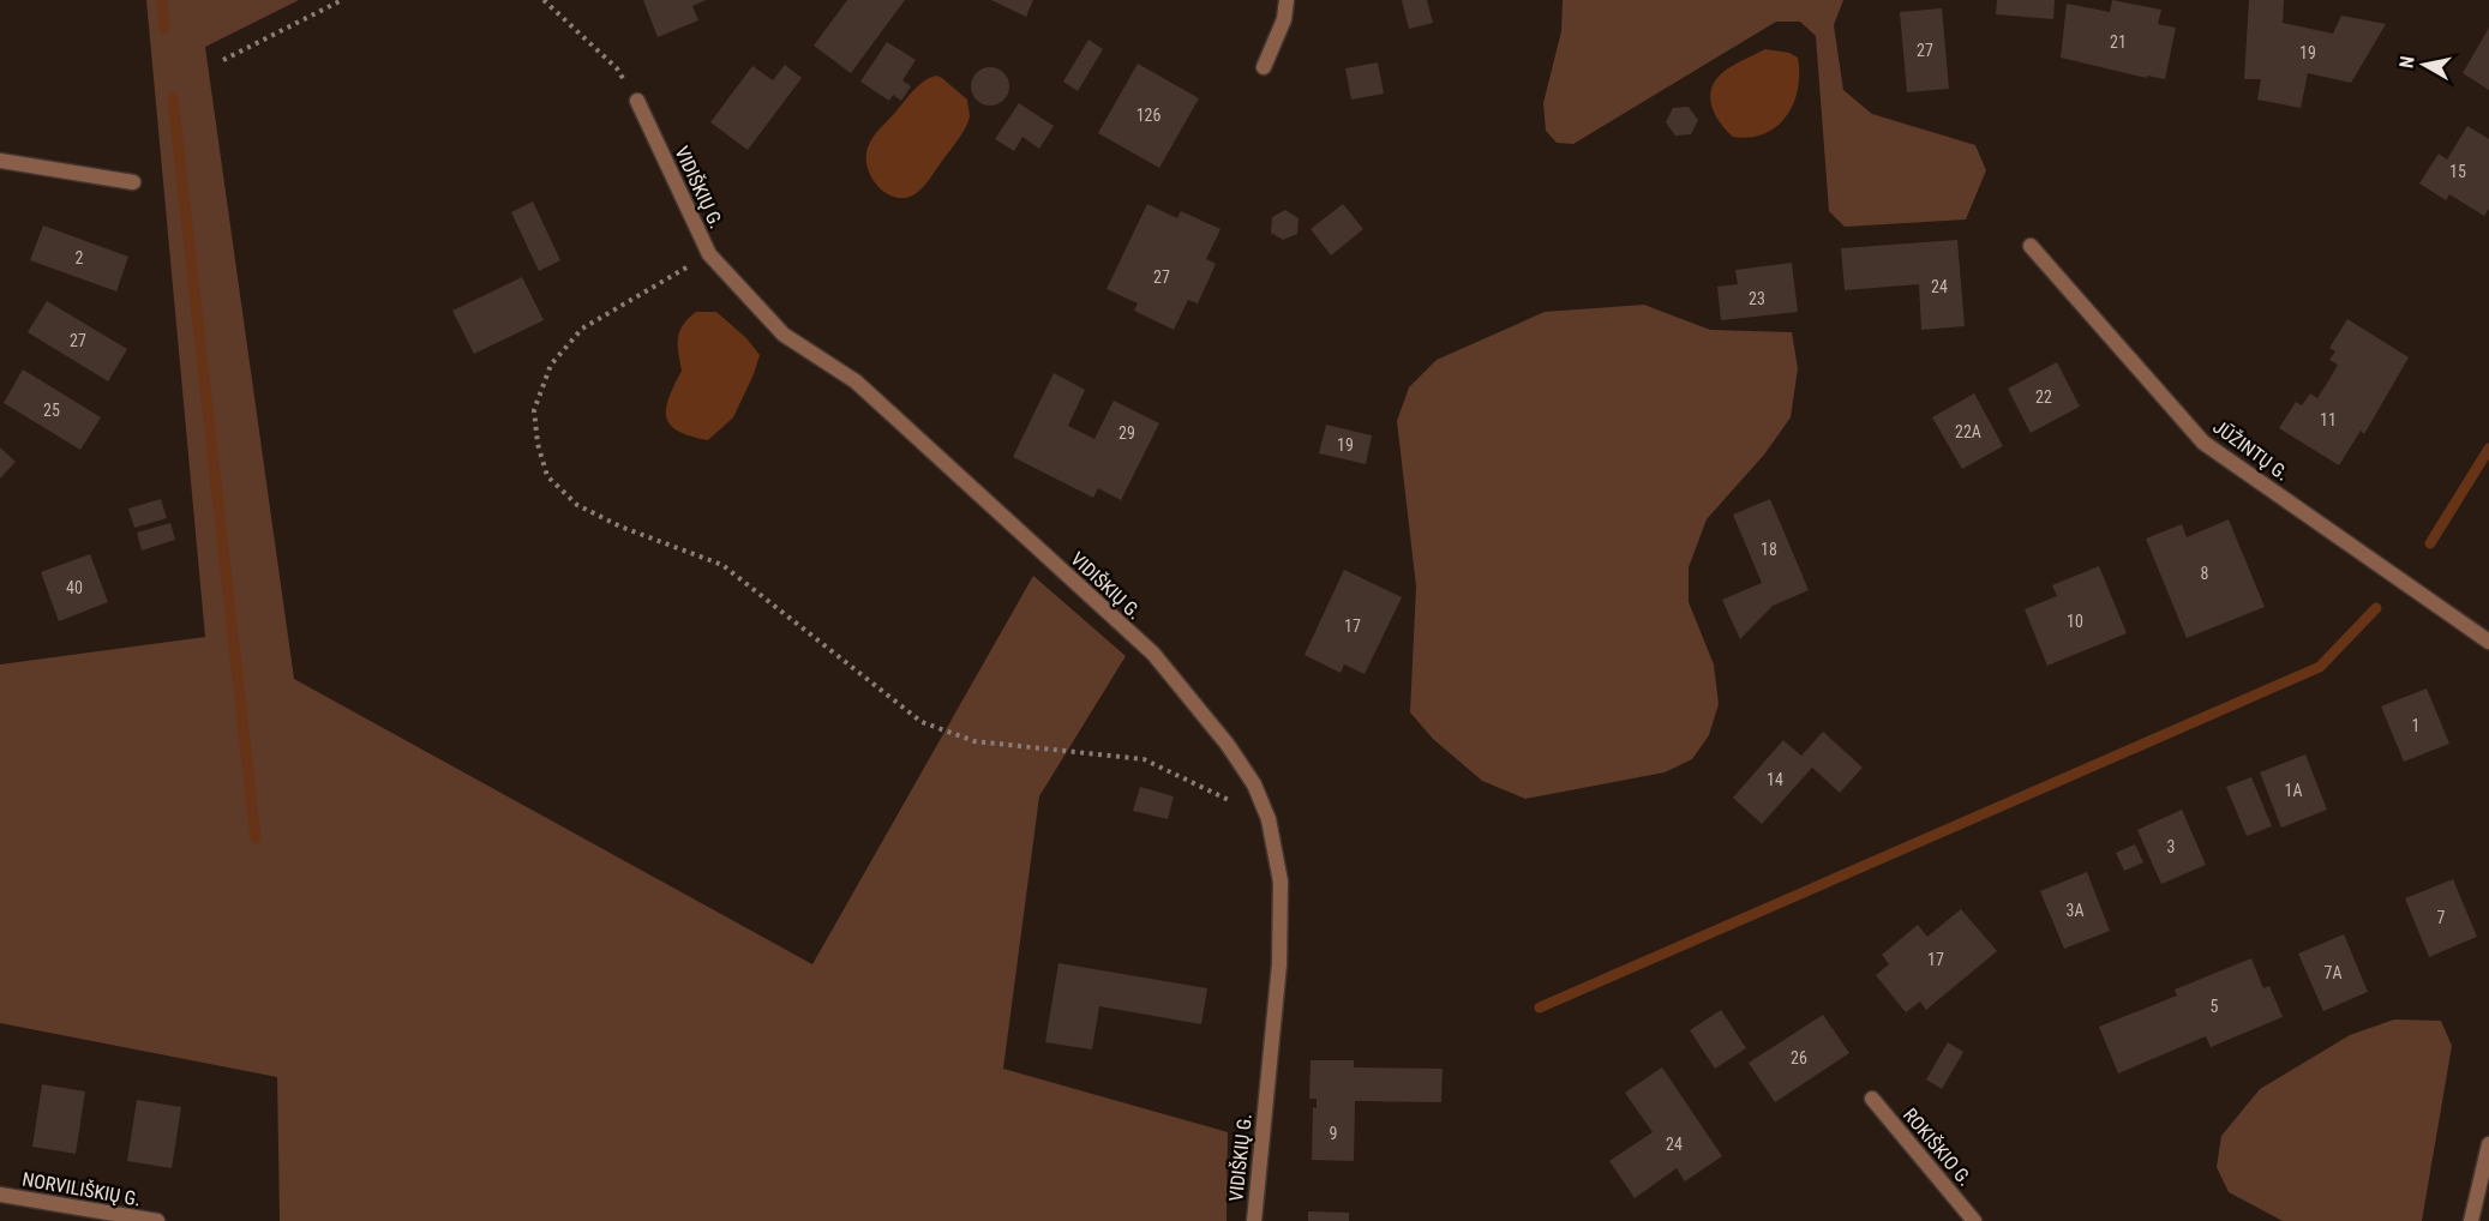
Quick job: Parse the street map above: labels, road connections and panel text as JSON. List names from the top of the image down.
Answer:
{
  "streets": {
    "street": [
      "VIDIŠKIŲ G.",
      "JŪŽINTŲ G.",
      "ROKIŠKIO G.",
      "NORVILIŠKIŲ G."
    ]
  },
  "house_numbers": [
    "21",
    "27",
    "19",
    "126",
    "15",
    "2",
    "27",
    "24",
    "23",
    "27",
    "22",
    "25",
    "11",
    "22A",
    "29",
    "19",
    "18",
    "8",
    "40",
    "10",
    "17",
    "1",
    "14",
    "1A",
    "3",
    "3A",
    "7",
    "17",
    "7A",
    "5",
    "26",
    "9",
    "24"
  ],
  "north": "left"
}
